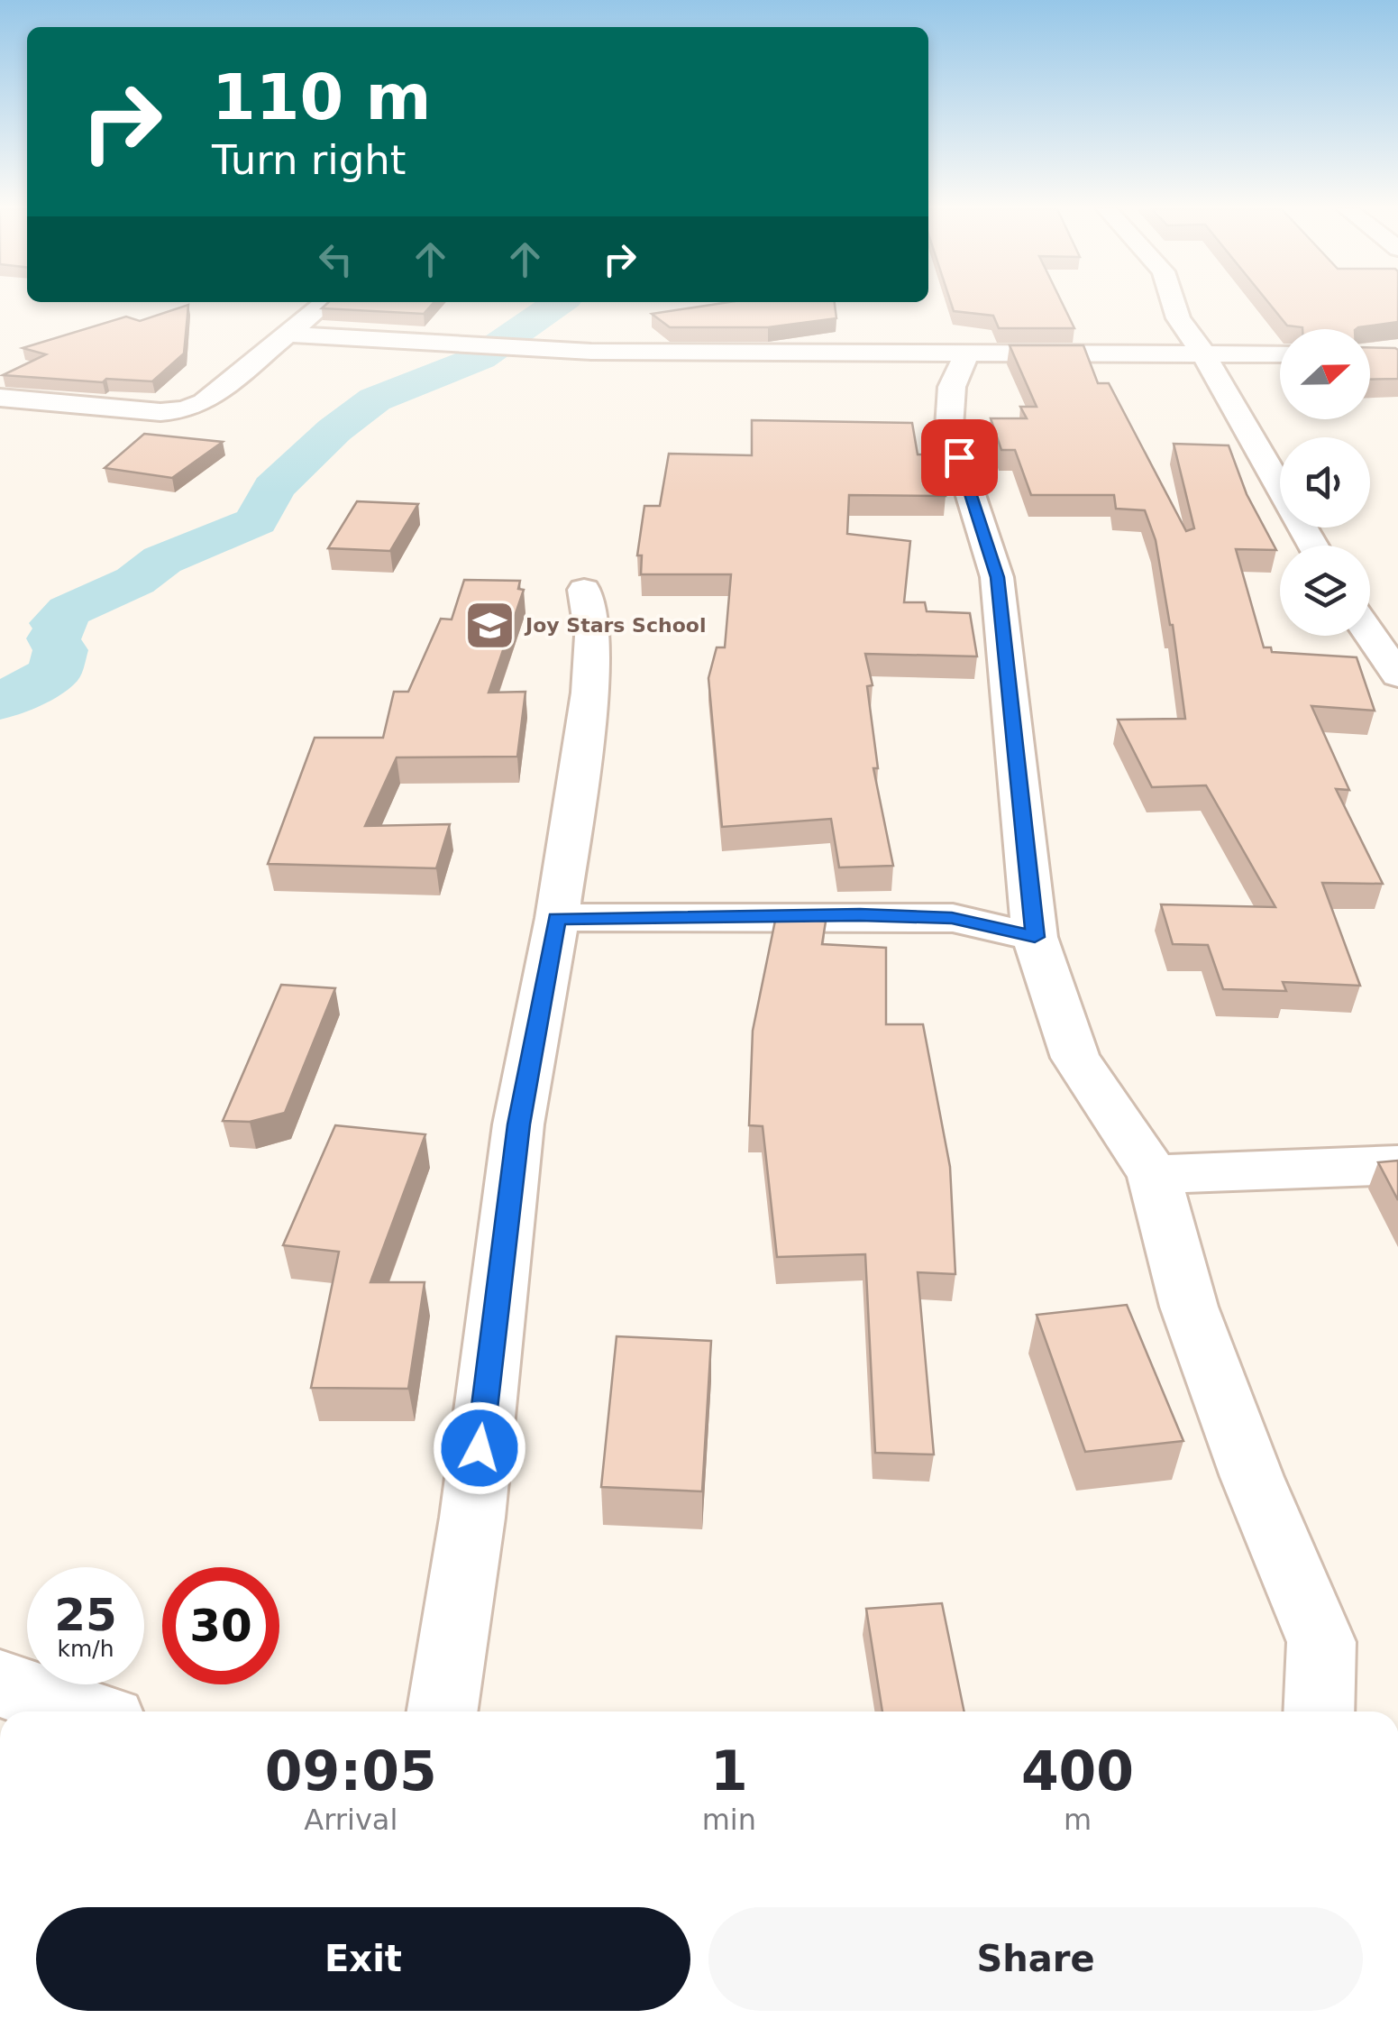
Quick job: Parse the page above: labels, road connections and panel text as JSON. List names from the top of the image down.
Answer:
{
  "places": {
    "school or university": ["Joy Stars School"]
  },
  "north": "right",
  "page": {
    "turn": ["110 m", "Turn right"],
    "speed": "25 km/h",
    "limit": "30",
    "eta": [
      "09:05",
      "Arrival",
      "1",
      "min",
      "400",
      "m"
    ],
    "buttons": ["Exit", "Share"]
  }
}
